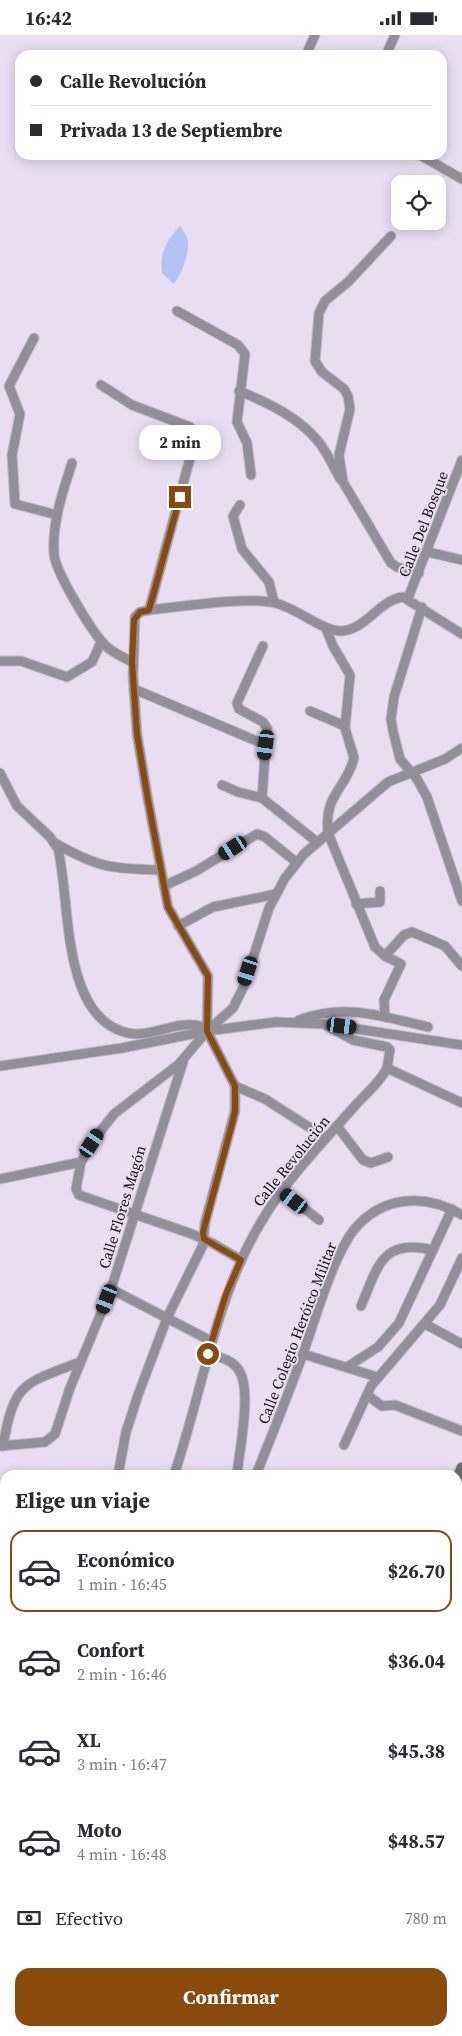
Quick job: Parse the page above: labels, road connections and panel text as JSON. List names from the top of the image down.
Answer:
{
  "streets": {
    "street": [
      "Calle Del Bosque",
      "Calle Revolución",
      "Calle Flores Magón",
      "Calle Colegio Heróico Militar"
    ]
  },
  "page": {
    "status": "16:42",
    "banner": ["Calle Revolución", "Privada 13 de Septiembre"],
    "bubble": "2 min",
    "heading": "Elige un viaje",
    "list": [
      {
        "name": "Económico",
        "note": "1 min · 16:45",
        "value": "$26.70"
      },
      {
        "name": "Confort",
        "note": "2 min · 16:46",
        "value": "$36.04"
      },
      {
        "name": "XL",
        "note": "3 min · 16:47",
        "value": "$45.38"
      },
      {
        "name": "Moto",
        "note": "4 min · 16:48",
        "value": "$48.57"
      }
    ],
    "pay": ["Efectivo", "780 m"],
    "buttons": "Confirmar"
  }
}
